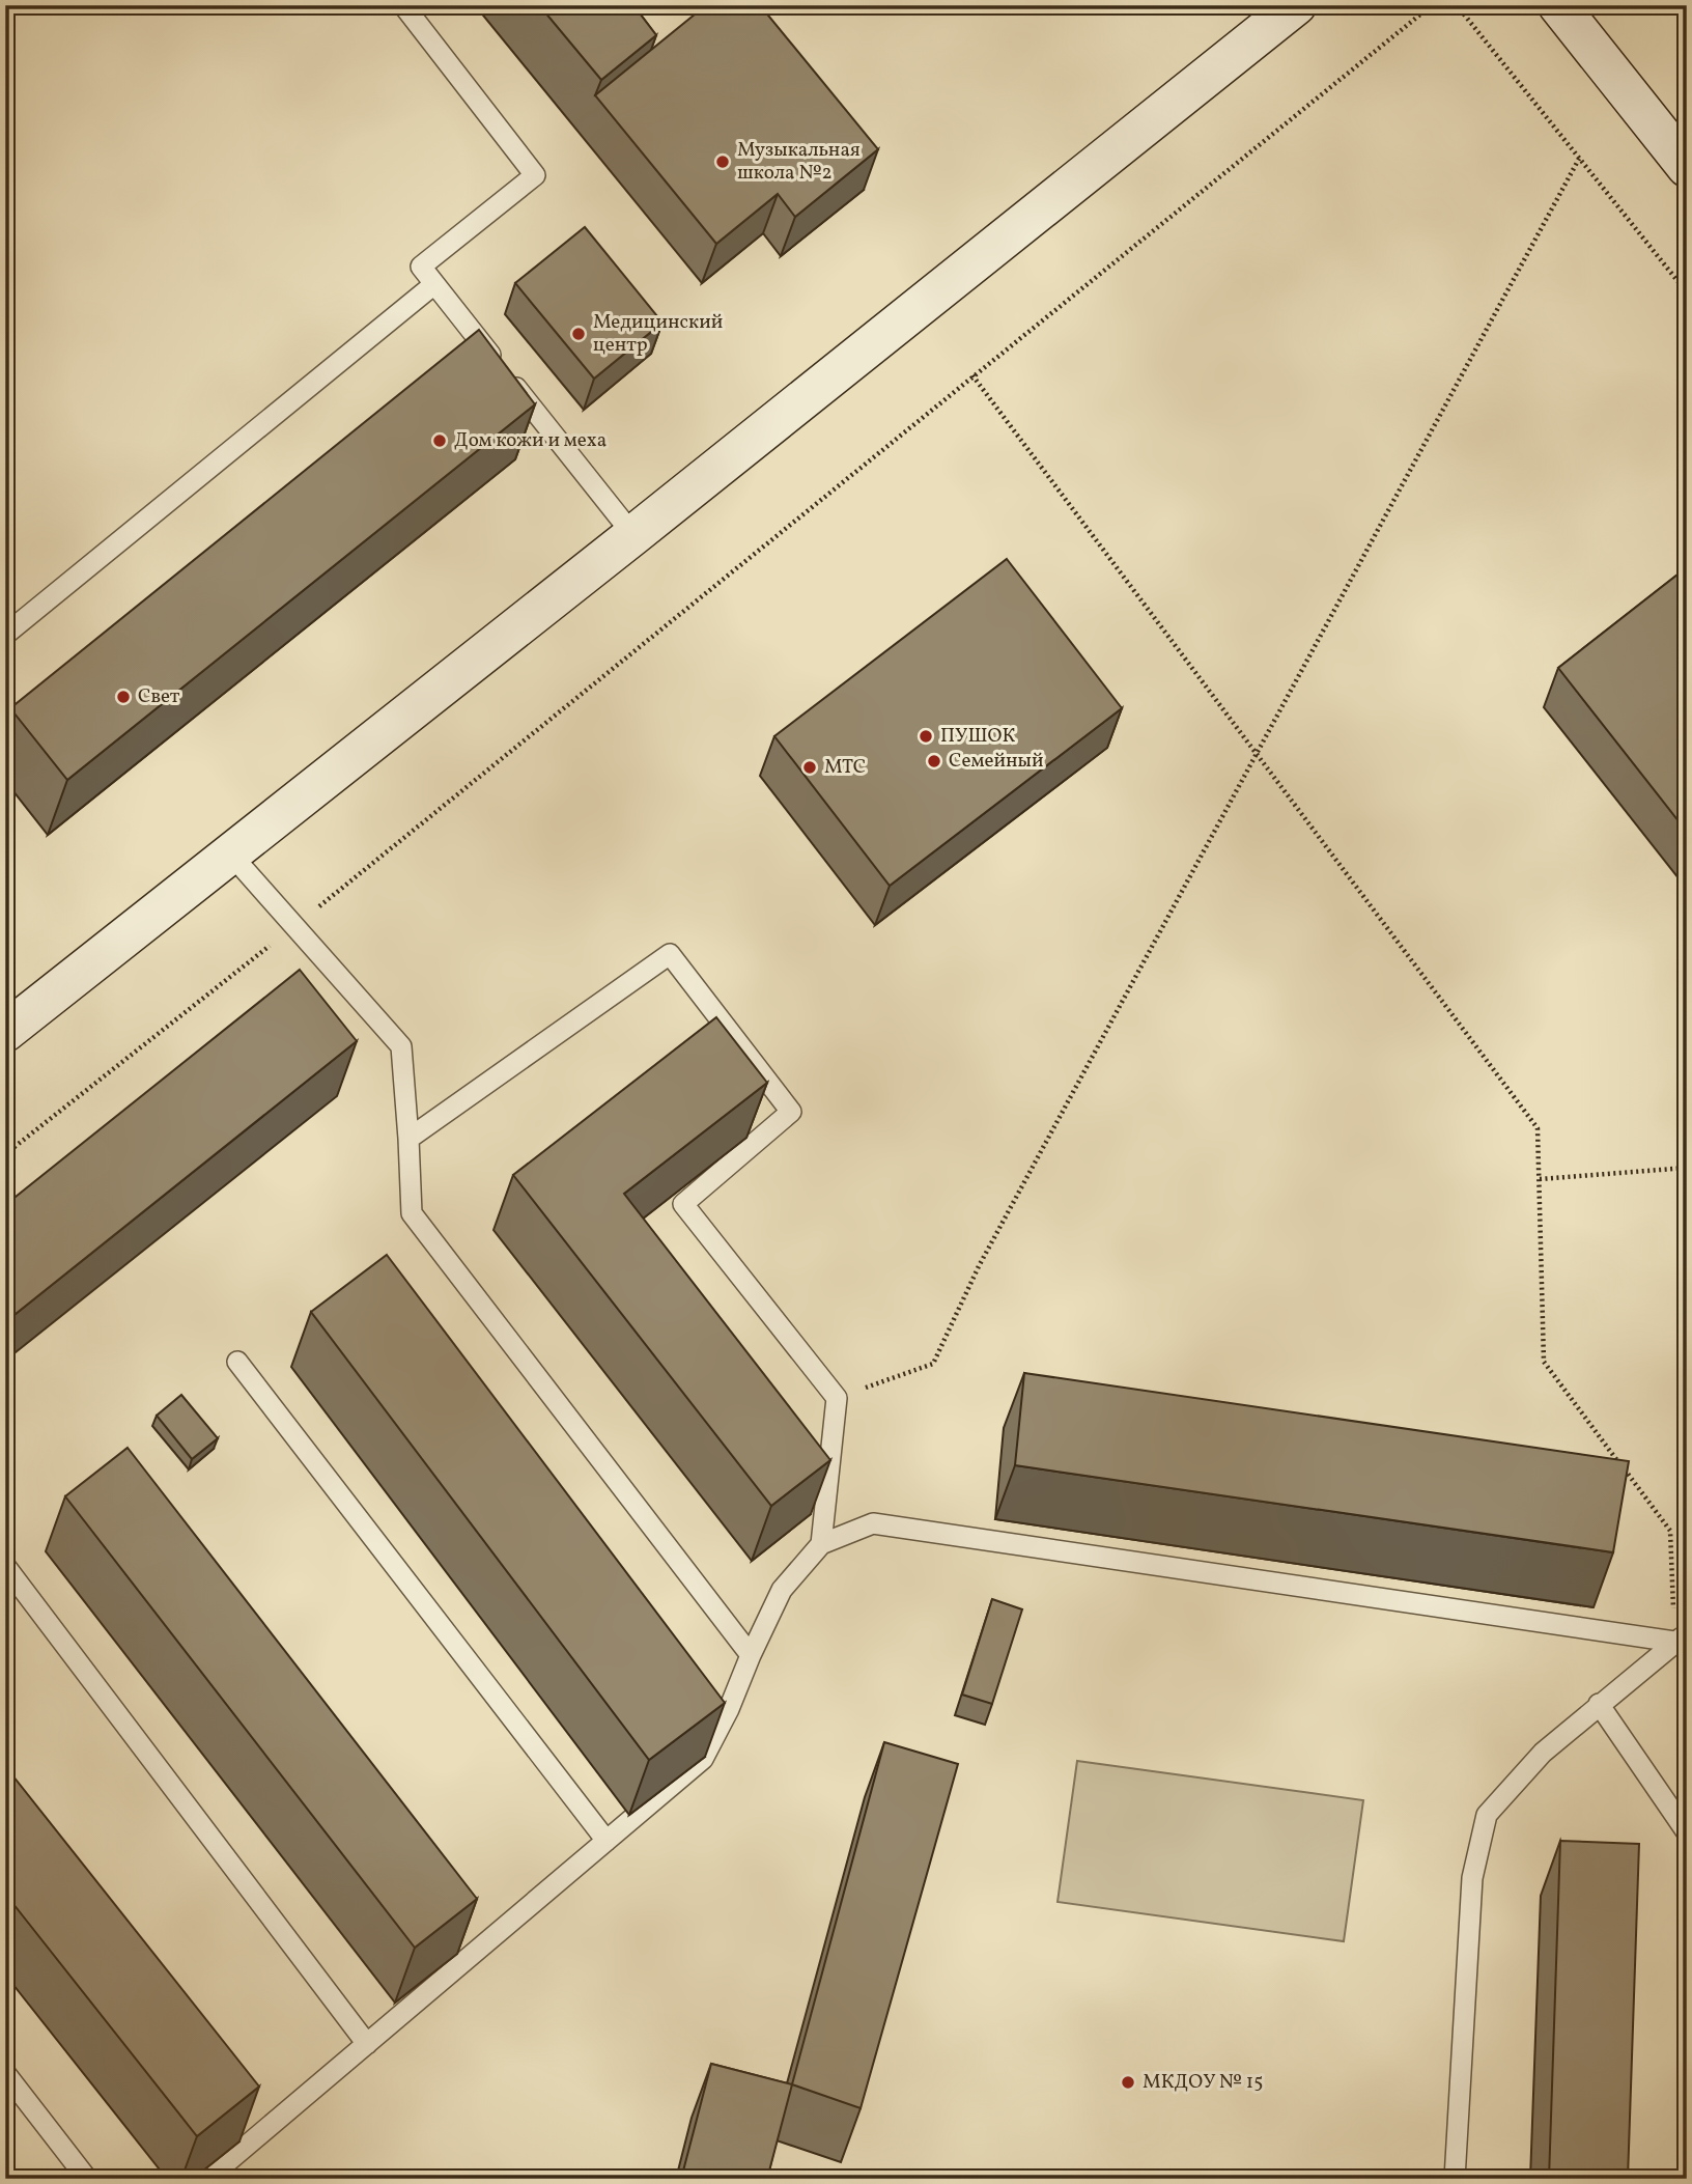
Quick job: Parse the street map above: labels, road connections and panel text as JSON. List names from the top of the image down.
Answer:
{
  "places": [
    "Музыкальная школа №2",
    "Медицинский центр",
    "Дом кожи и меха",
    "Свет",
    "ПУШОК",
    "Семейный",
    "МТС",
    "МКДОУ № 15"
  ]
}
